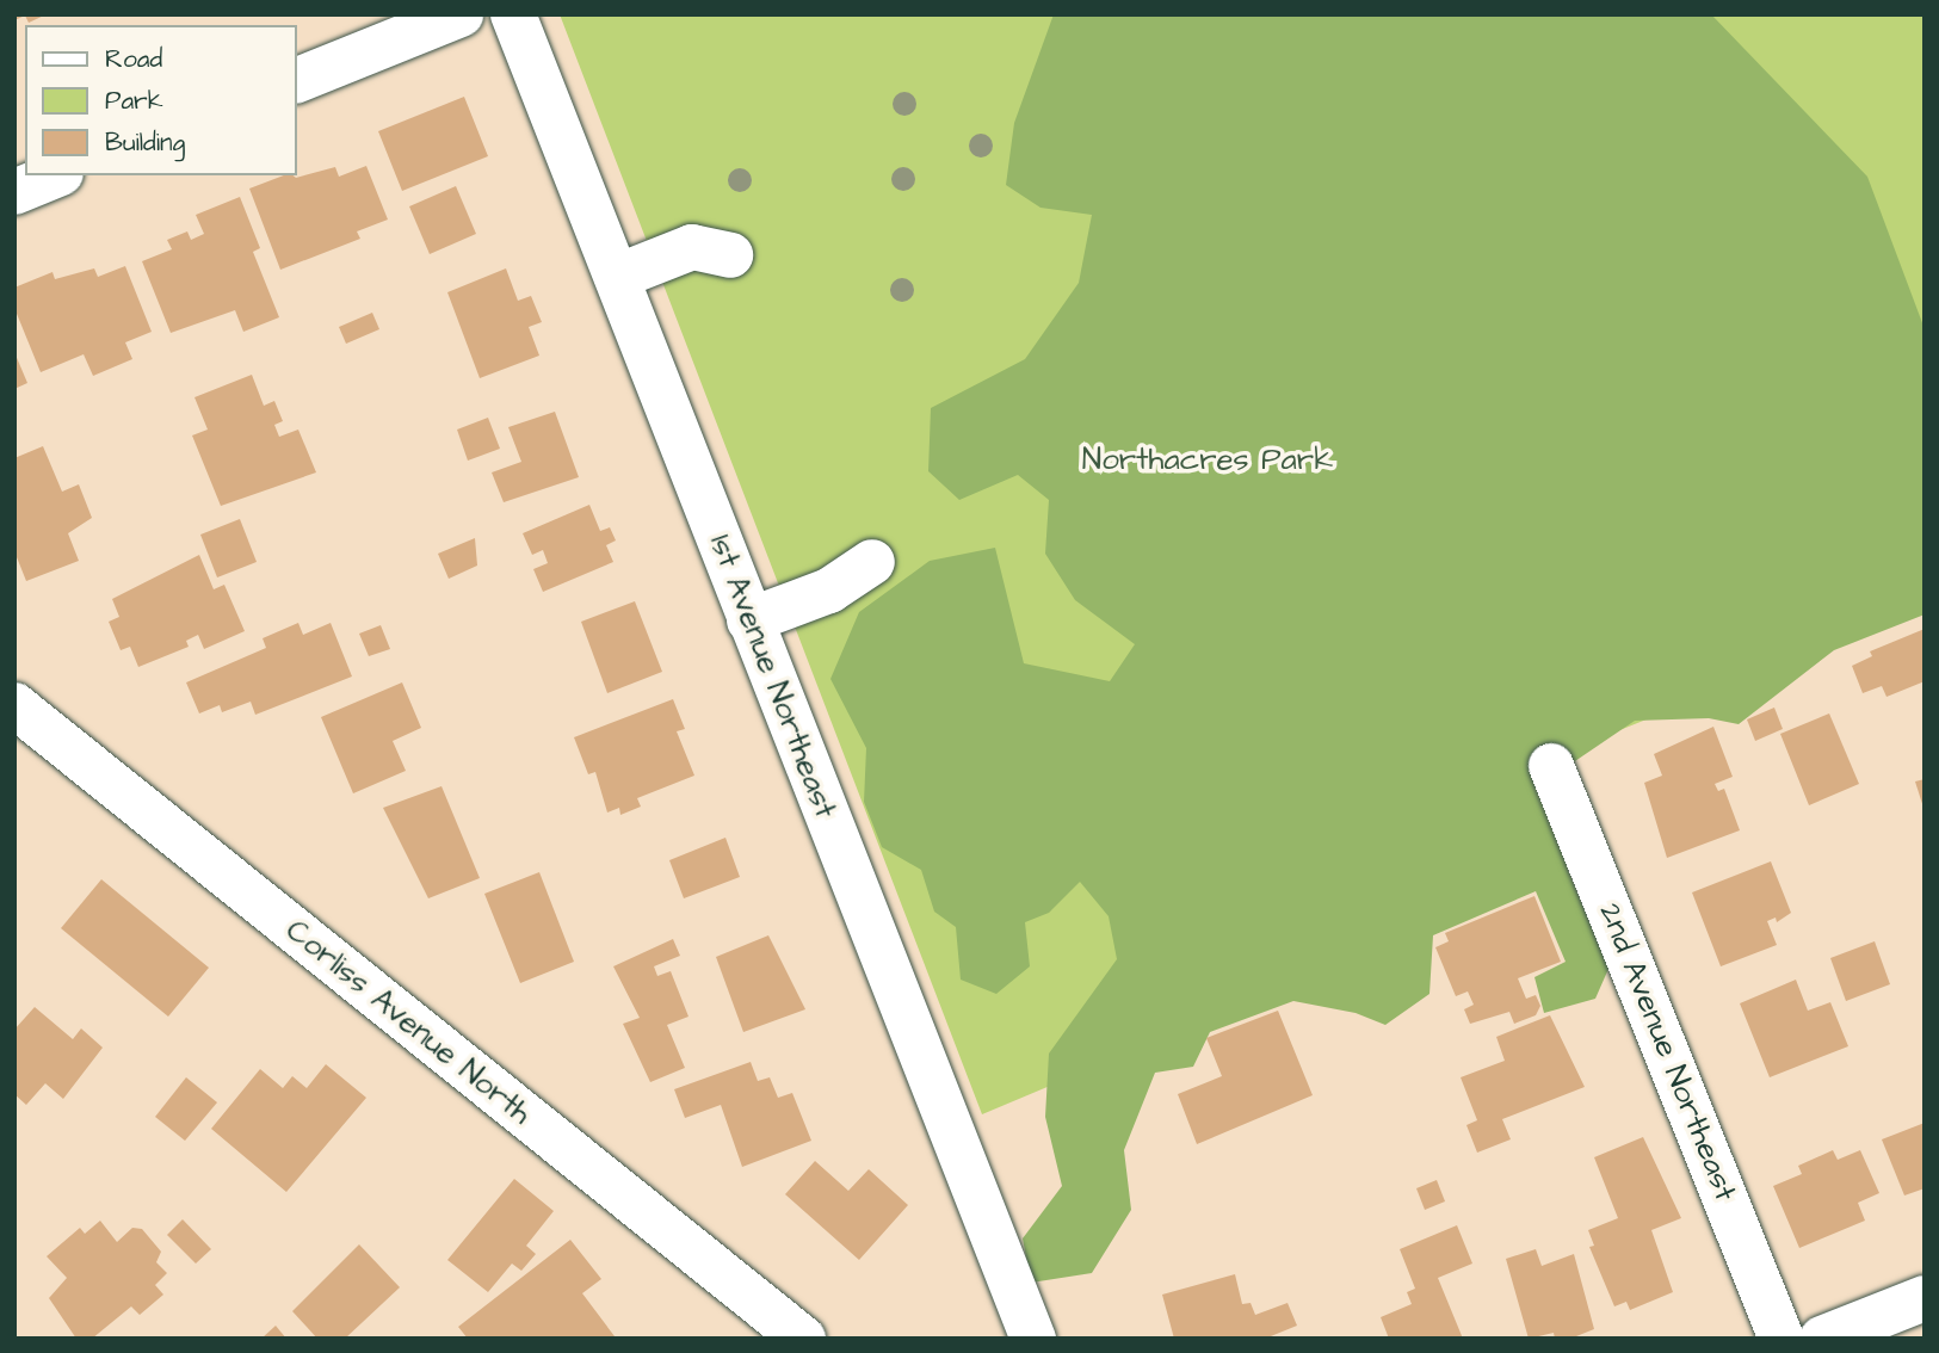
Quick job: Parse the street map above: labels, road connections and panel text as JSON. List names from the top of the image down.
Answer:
{
  "streets": {
    "street": ["1st Avenue Northeast", "Corliss Avenue North", "2nd Avenue Northeast"]
  },
  "parks": ["Northacres Park"],
  "legend": ["Road", "Park", "Building"]
}
